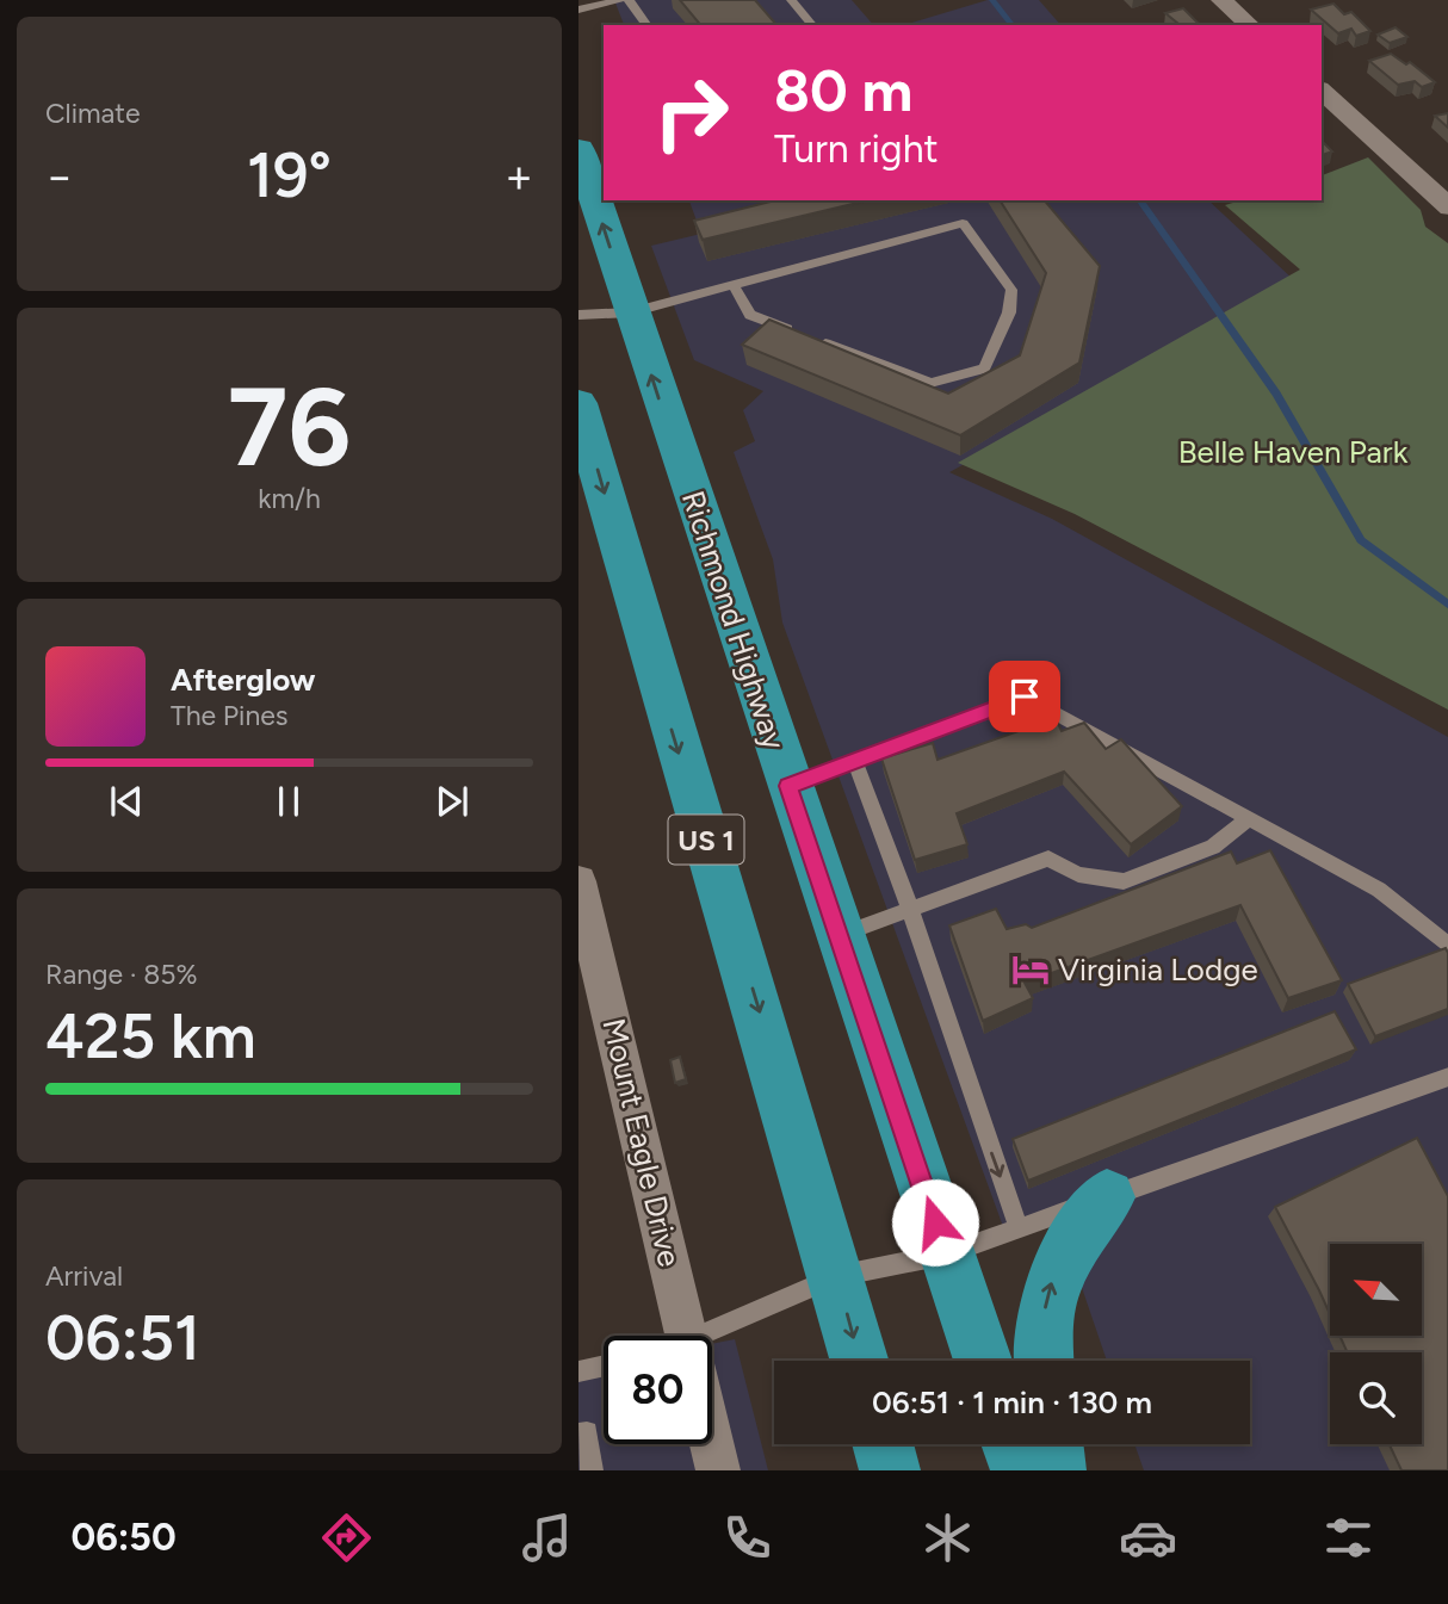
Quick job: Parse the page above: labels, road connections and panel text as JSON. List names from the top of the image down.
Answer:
{
  "streets": {
    "highway": ["Richmond Highway", "US 1"],
    "street": ["Mount Eagle Drive"]
  },
  "parks": ["Belle Haven Park"],
  "places": {
    "hotel": ["Virginia Lodge"]
  },
  "north": "top left",
  "page": {
    "tile": [
      "Climate",
      ["76", "km/h"],
      ["Range · 85%", "425 km"],
      ["Arrival", "06:51"]
    ],
    "turn": ["80 m", "Turn right"],
    "heat": ["−", "19°", "+"],
    "song": ["Afterglow", "The Pines"],
    "limit": "80",
    "trip": "06:51 · 1 min · 130 m",
    "tabs": "06:50"
  }
}
